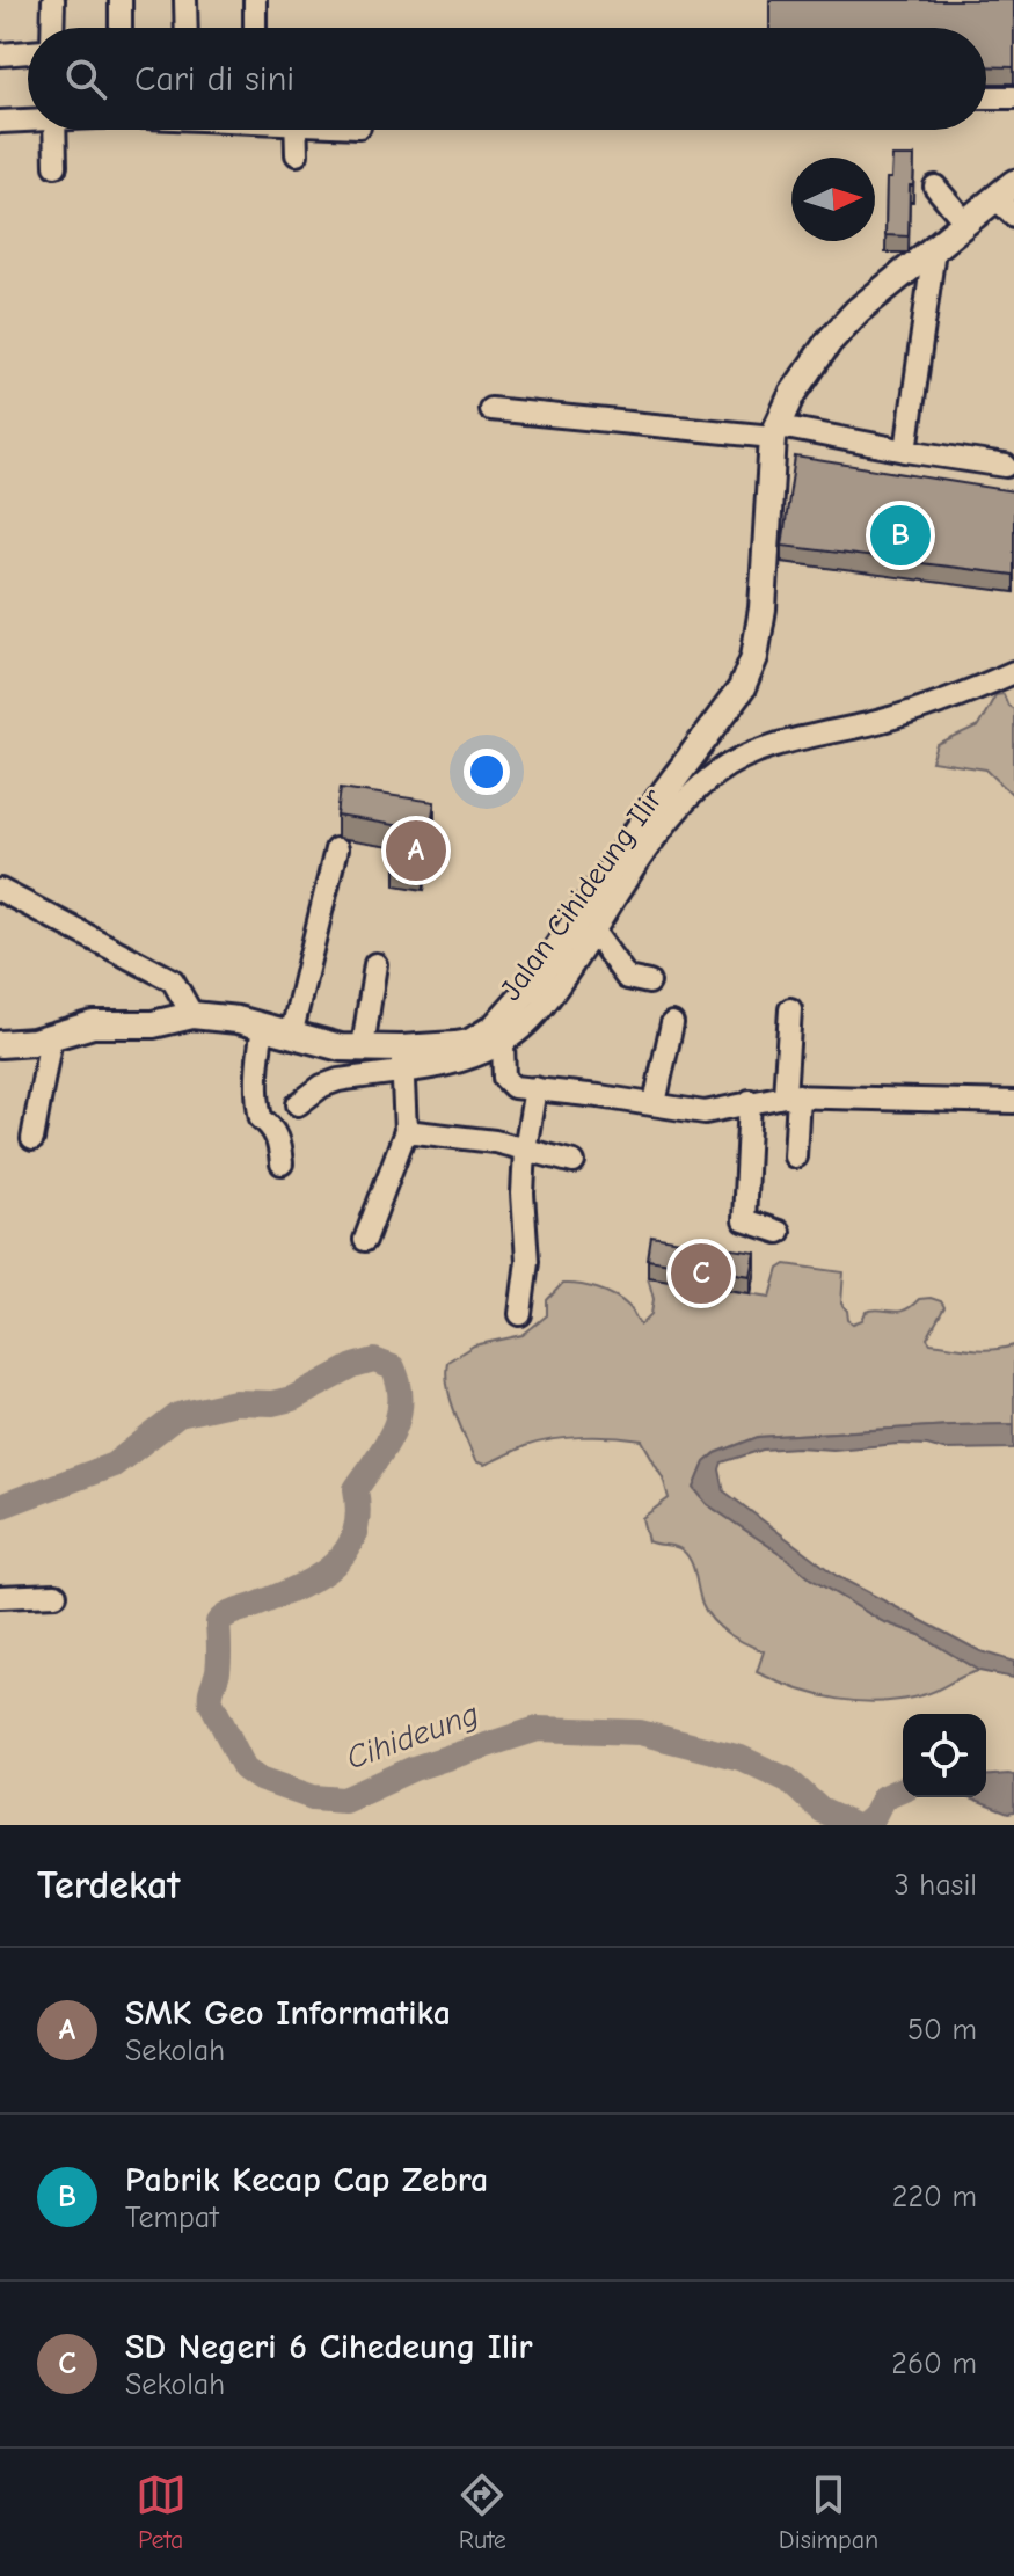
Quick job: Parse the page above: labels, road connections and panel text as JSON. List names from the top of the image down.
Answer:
{
  "streets": {
    "street": ["Jalan Cihideung Ilir"]
  },
  "water": ["Cihideung"],
  "north": "right",
  "page": {
    "search": "Cari di sini",
    "pins": ["B", "A", "C"],
    "heading": ["Terdekat", "3 hasil"],
    "list": [
      {
        "mark": "A",
        "name": "SMK Geo Informatika",
        "note": "Sekolah",
        "value": "50 m"
      },
      {
        "mark": "B",
        "name": "Pabrik Kecap Cap Zebra",
        "note": "Tempat",
        "value": "220 m"
      },
      {
        "mark": "C",
        "name": "SD Negeri 6 Cihedeung Ilir",
        "note": "Sekolah",
        "value": "260 m"
      }
    ],
    "nav": ["Peta", "Rute", "Disimpan"]
  }
}
